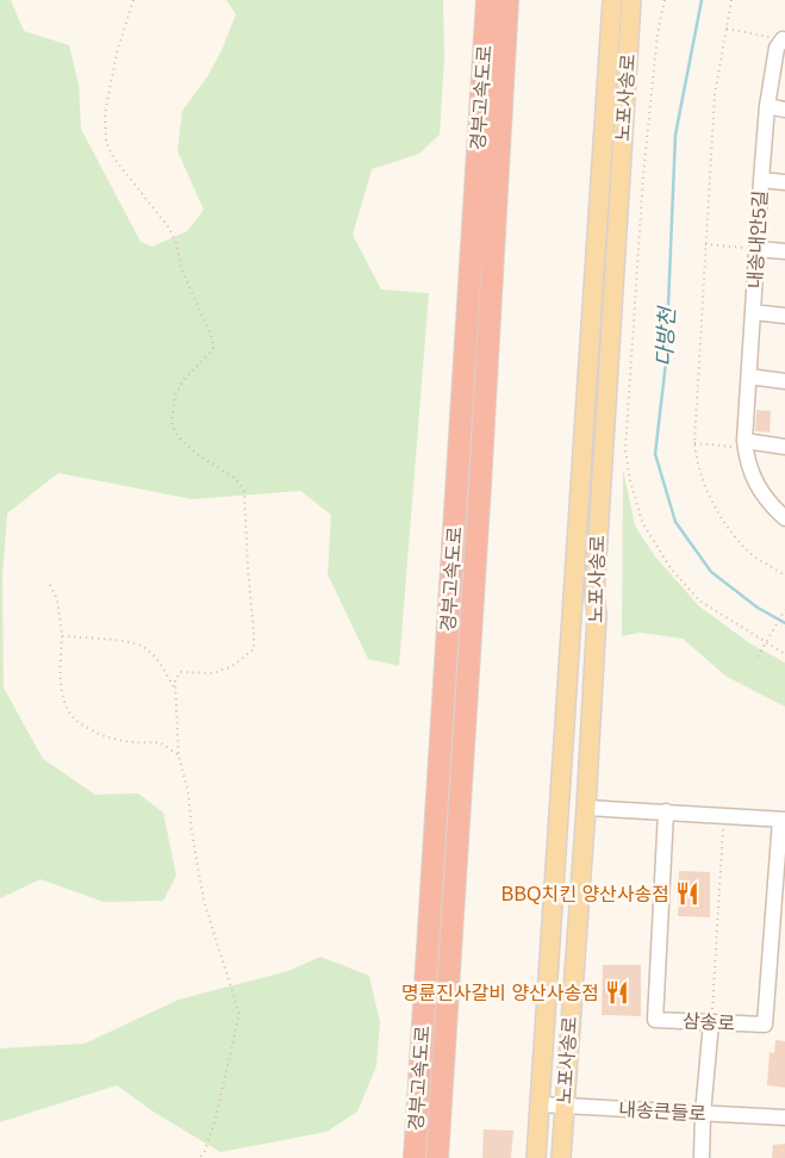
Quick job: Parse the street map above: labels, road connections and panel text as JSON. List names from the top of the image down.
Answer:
{
  "streets": {
    "highway": ["경부고속도로"],
    "main road": ["노포사송로"],
    "street": ["내송내안5길", "삼송로", "내송큰들로"]
  },
  "crossings": [
    ["노포사송로", "삼송로"],
    ["노포사송로", "내송큰들로"]
  ],
  "water": ["다방천"],
  "places": {
    "restaurant": ["BBQ치킨 양산사송점", "명륜진사갈비 양산사송점"]
  }
}
